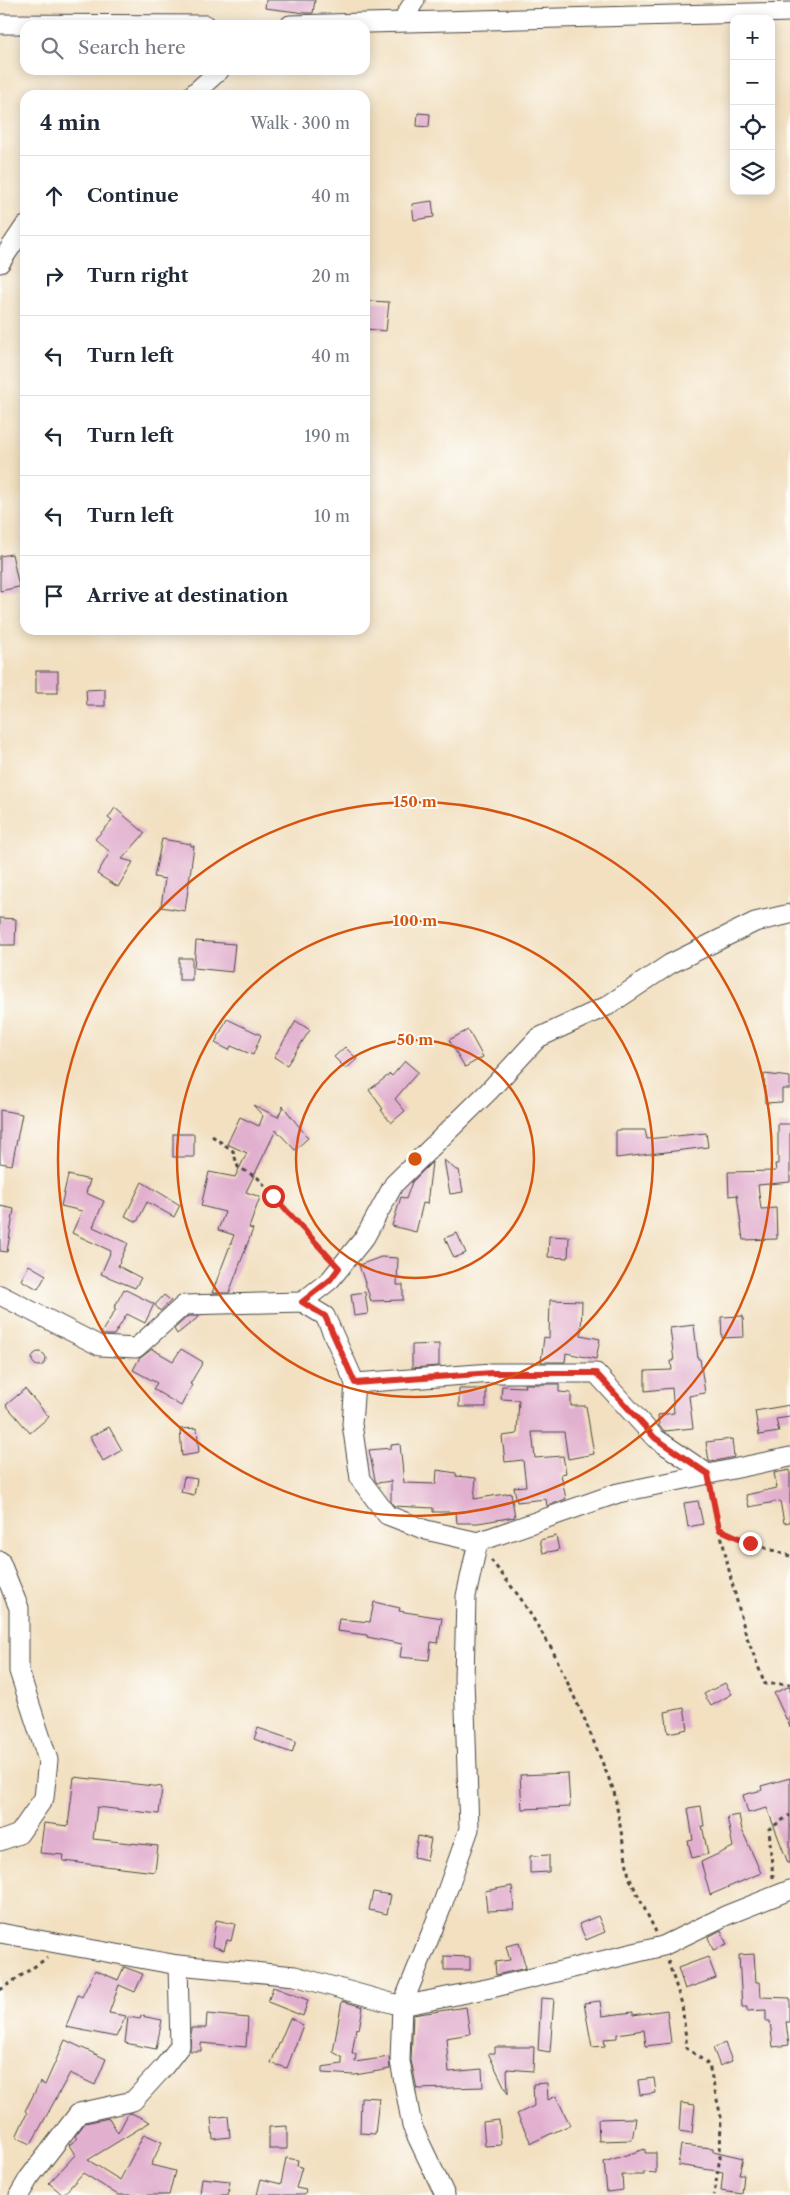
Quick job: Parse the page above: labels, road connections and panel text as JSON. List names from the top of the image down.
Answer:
{
  "page": {
    "map_buttons": ["+", "−"],
    "search": "Search here",
    "heading": ["4 min", "Walk · 300 m"],
    "list": [
      ["Continue", "40 m"],
      ["Turn right", "20 m"],
      ["Turn left", "40 m"],
      ["Turn left", "190 m"],
      ["Turn left", "10 m"],
      "Arrive at destination"
    ]
  },
  "rings": ["150 m", "100 m", "50 m"]
}
